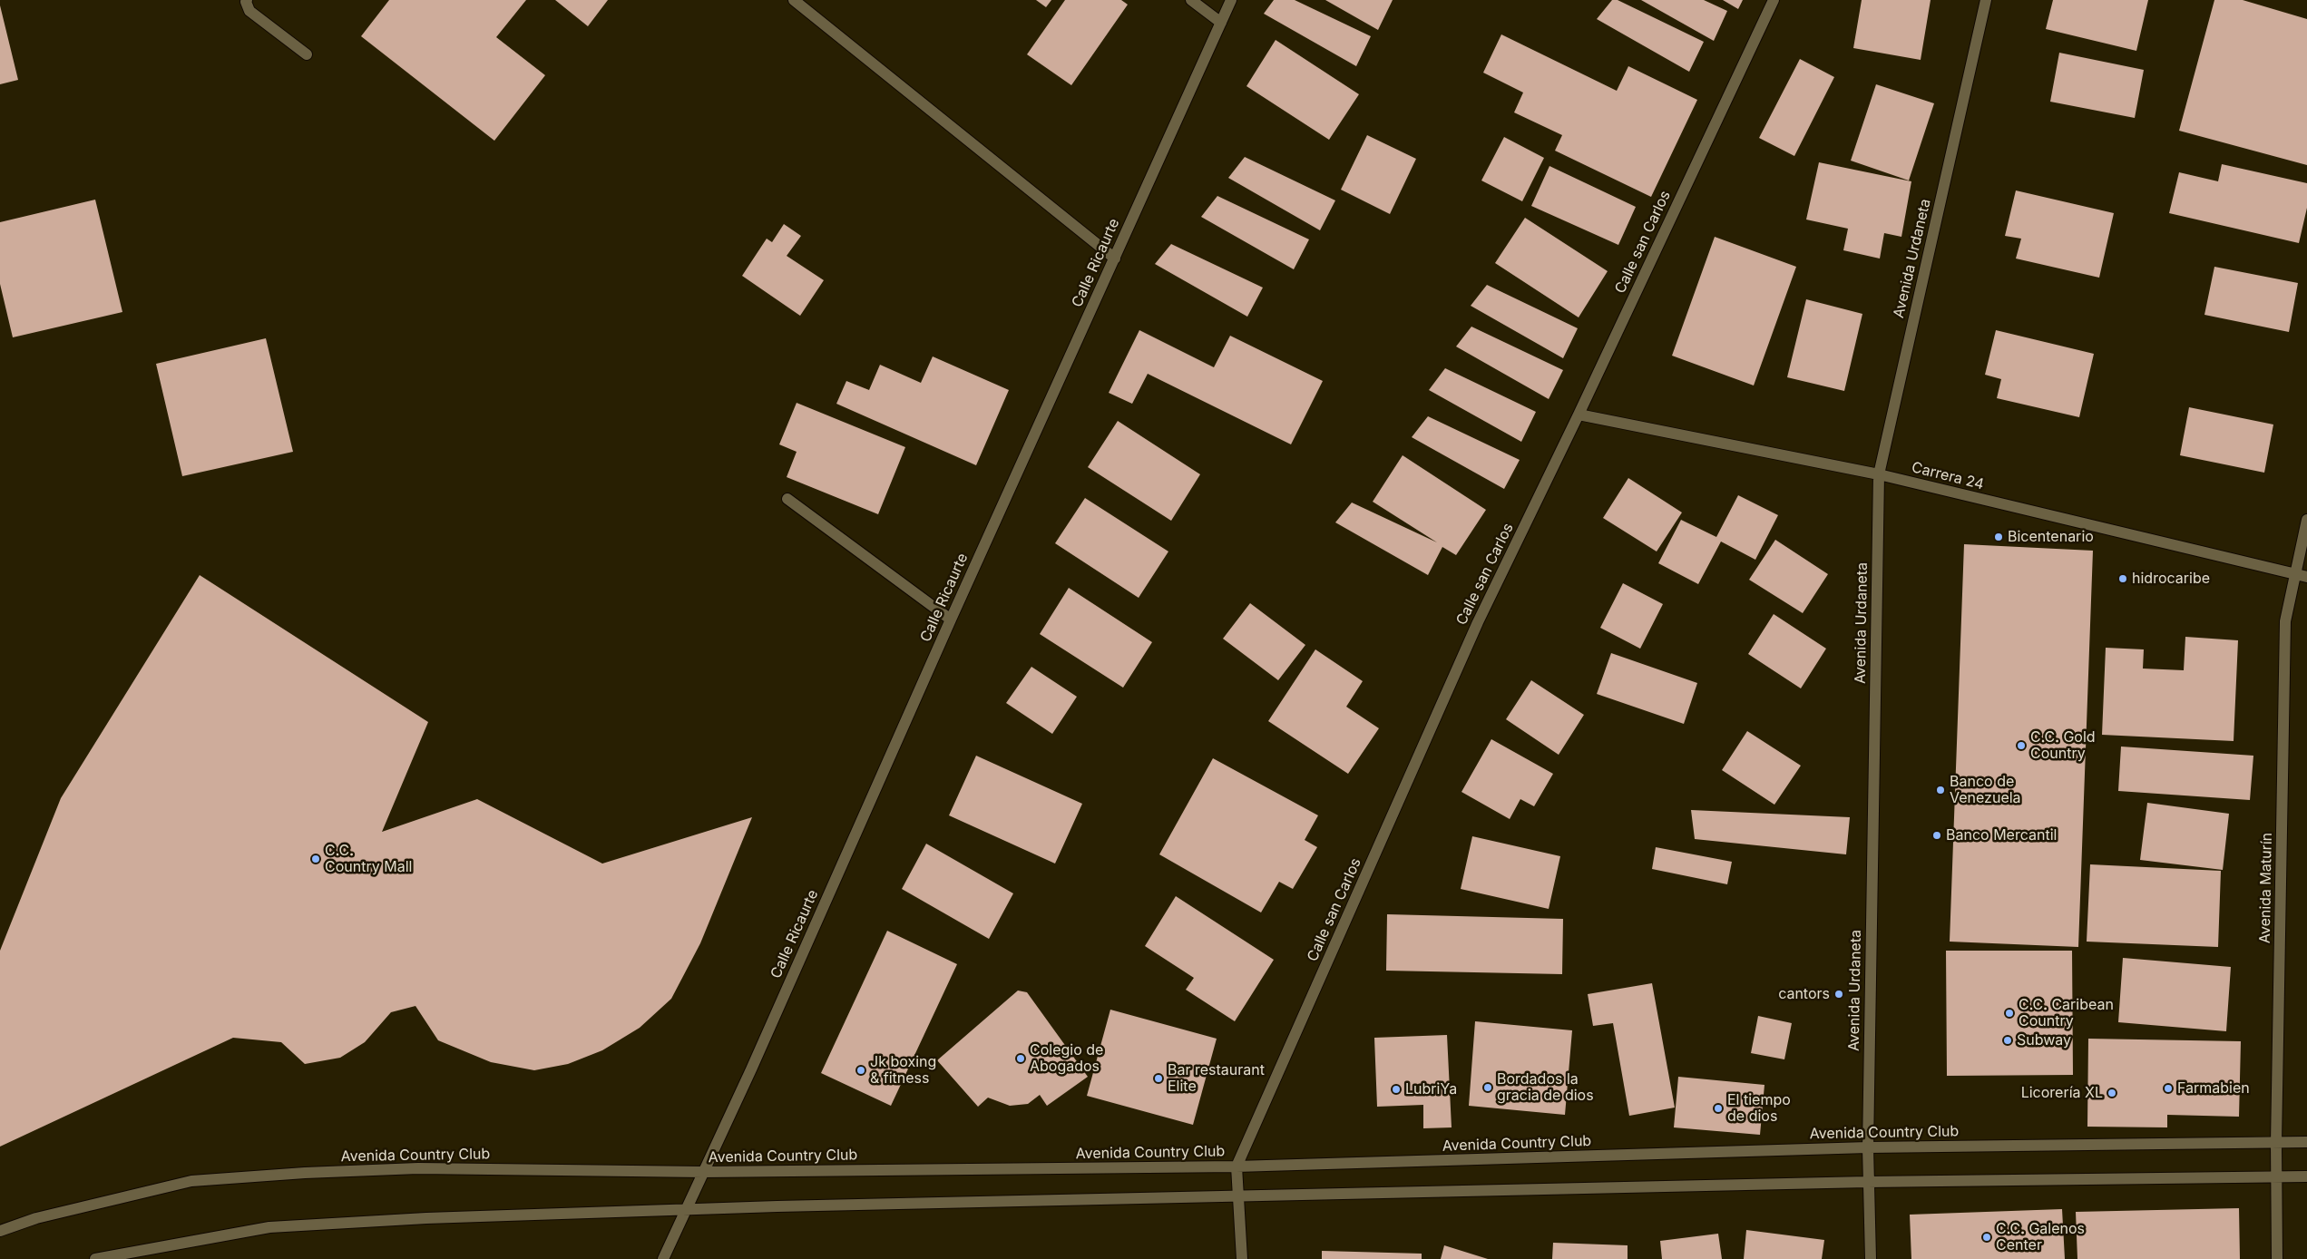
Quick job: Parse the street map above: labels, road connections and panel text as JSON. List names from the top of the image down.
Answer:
{
  "streets": {
    "street": [
      "Calle san Carlos",
      "Avenida Urdaneta",
      "Calle Ricaurte",
      "Carrera 24",
      "Avenida Maturín",
      "Avenida Country Club"
    ]
  },
  "crossings": [
    ["Calle san Carlos", "Carrera 24"],
    ["Calle san Carlos", "Avenida Country Club"],
    ["Avenida Urdaneta", "Carrera 24"],
    ["Avenida Urdaneta", "Avenida Country Club"],
    ["Calle Ricaurte", "Avenida Country Club"],
    ["Carrera 24", "Avenida Maturín"],
    ["Avenida Maturín", "Avenida Country Club"]
  ],
  "places": [
    "Bicentenario",
    "hidrocaribe",
    "C.C. Gold Country",
    "Banco de Venezuela",
    "Banco Mercantil",
    "C.C. Country Mall",
    "cantors",
    "C.C. Caribean Country",
    "Subway",
    "Colegio de Abogados",
    "Jk boxing & fitness",
    "Bar restaurant Elite",
    "Bordados la gracia de dios",
    "Farmabien",
    "LubriYa",
    "Licorería XL",
    "El tiempo de dios",
    "C.C. Galenos Center"
  ]
}
